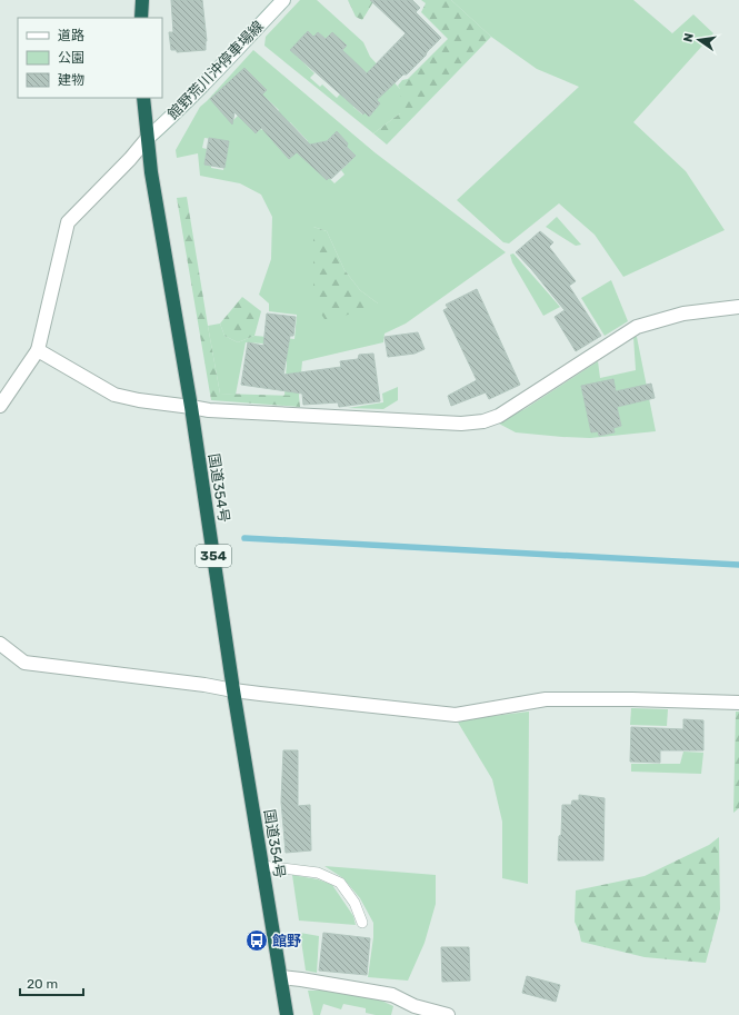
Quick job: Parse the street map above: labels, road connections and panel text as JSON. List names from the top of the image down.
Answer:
{
  "streets": {
    "highway": ["国道354号", "354"],
    "street": ["館野荒川沖停車場線"]
  },
  "crossings": [
    ["館野荒川沖停車場線", "国道354号"]
  ],
  "places": {
    "bus stop": ["館野"]
  },
  "legend": ["道路", "公園", "建物"],
  "scale_bar": "20 m",
  "north": "left"
}
